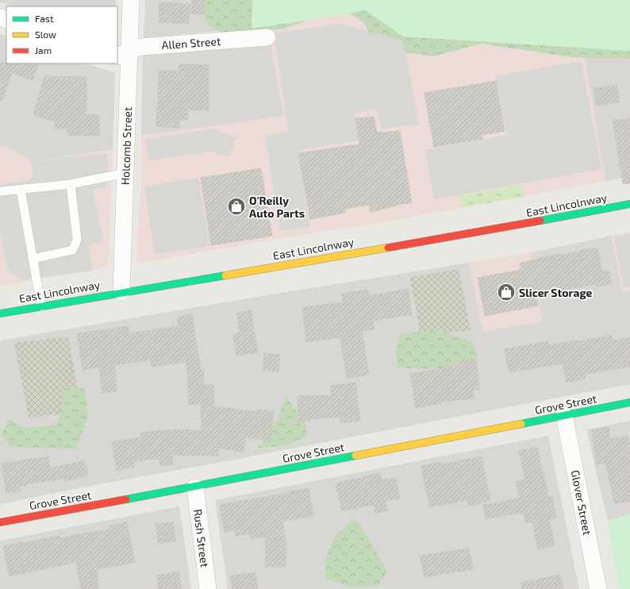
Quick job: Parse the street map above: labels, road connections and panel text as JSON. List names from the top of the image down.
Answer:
{
  "streets": {
    "main road": ["East Lincolnway", "Grove Street"],
    "street": [
      "Allen Street",
      "Holcomb Street",
      "Glover Street",
      "Rush Street"
    ]
  },
  "crossings": [
    ["Allen Street", "Holcomb Street"],
    ["Holcomb Street", "East Lincolnway"],
    ["Grove Street", "Glover Street"],
    ["Grove Street", "Rush Street"]
  ],
  "places": {
    "shop": ["O'Reilly Auto Parts", "Slicer Storage"]
  },
  "legend": ["Fast", "Slow", "Jam"]
}
